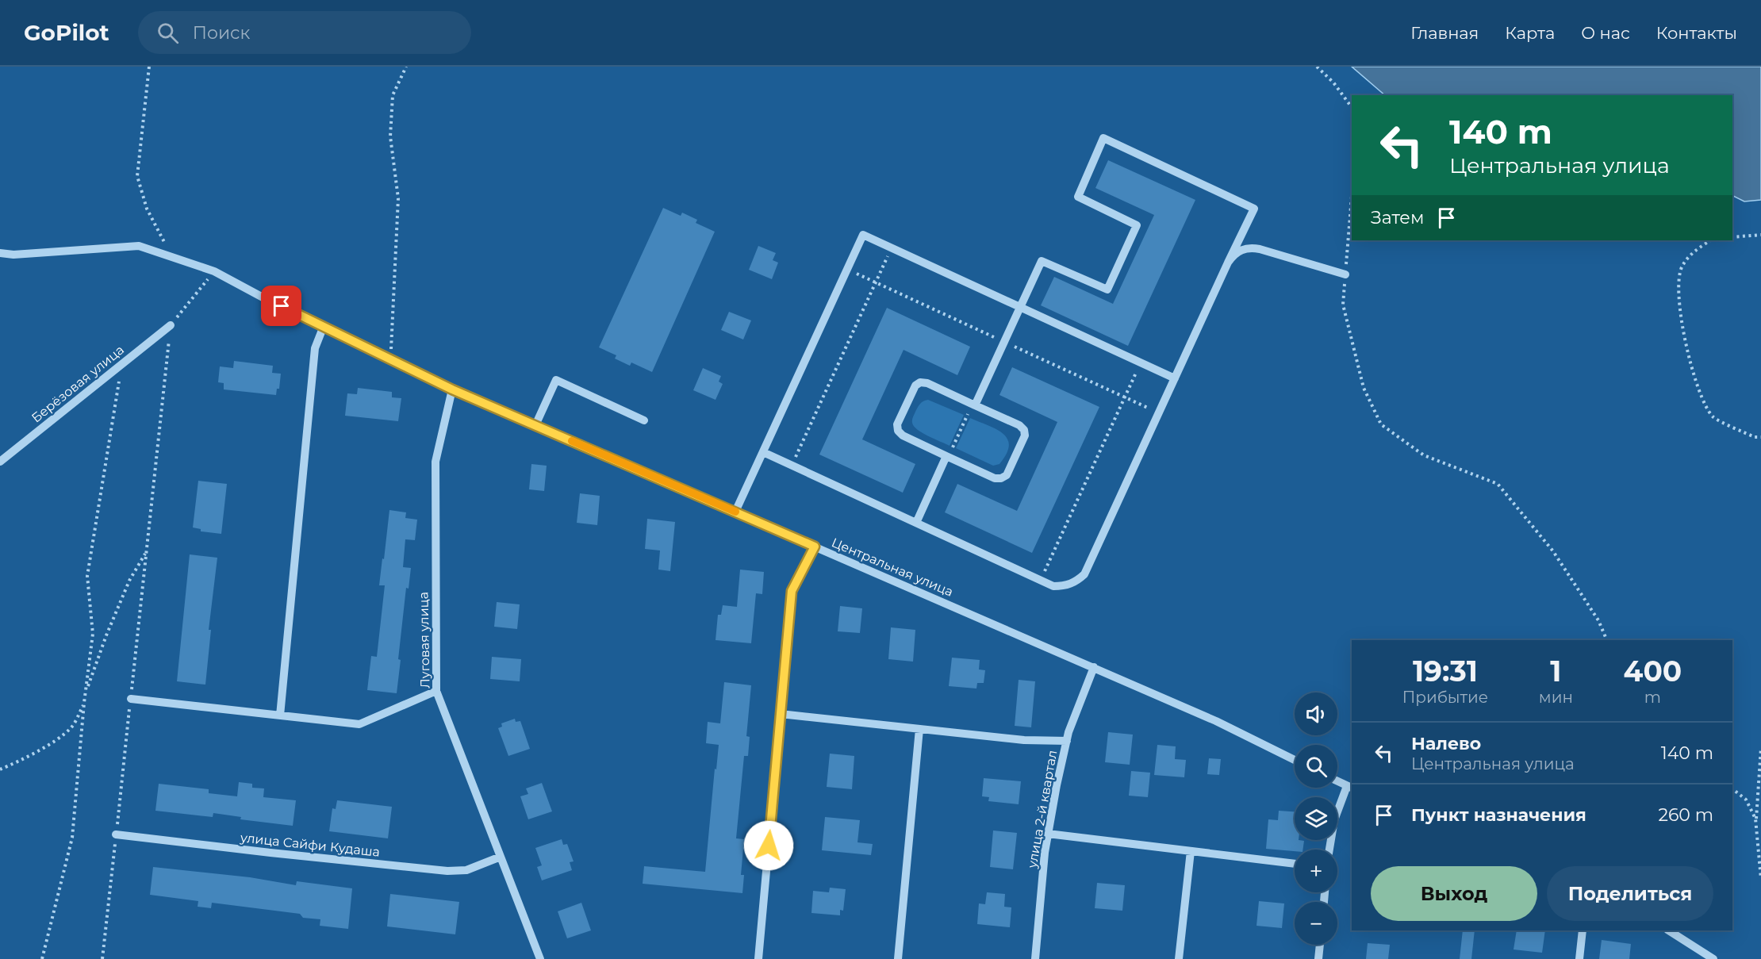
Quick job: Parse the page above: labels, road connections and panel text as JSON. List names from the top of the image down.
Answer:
{
  "streets": {
    "street": [
      "Берёзовая улица",
      "Центральная улица",
      "Луговая улица",
      "улица 2-й квартал",
      "улица Сайфи Кудаша"
    ]
  },
  "crossings": [
    ["Центральная улица", "Луговая улица"],
    ["Центральная улица", "улица 2-й квартал"],
    ["Луговая улица", "улица Сайфи Кудаша"]
  ],
  "page": {
    "header": "GoPilot",
    "search": "Поиск",
    "nav": [
      "Главная",
      "Карта",
      "О нас",
      "Контакты"
    ],
    "turn": ["140 m", "Центральная улица"],
    "then": "Затем",
    "eta": [
      "19:31",
      "Прибытие",
      "1",
      "мин",
      "400",
      "m"
    ],
    "map_buttons": ["+", "−"],
    "list": [
      {
        "name": "Налево",
        "note": "Центральная улица",
        "value": "140 m"
      },
      {
        "name": "Пункт назначения",
        "value": "260 m"
      }
    ],
    "buttons": ["Выход", "Поделиться"]
  }
}
